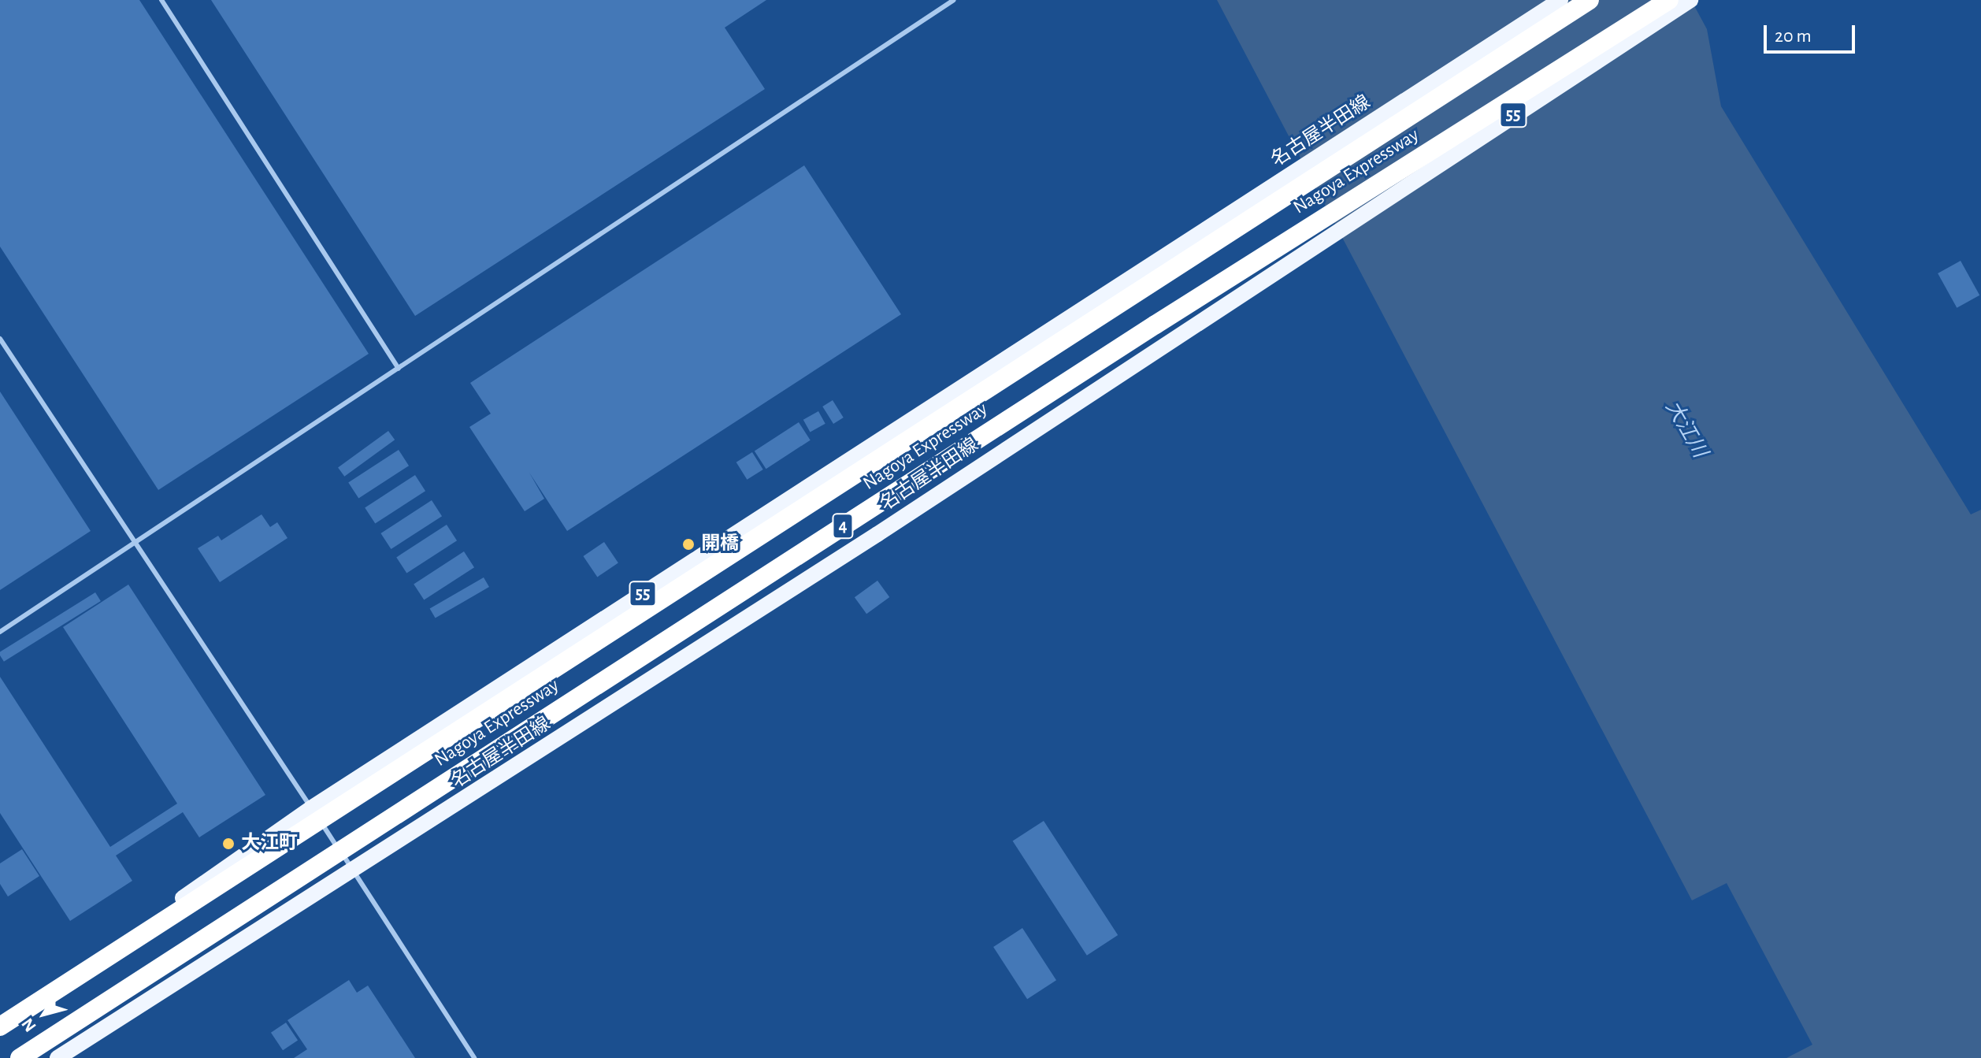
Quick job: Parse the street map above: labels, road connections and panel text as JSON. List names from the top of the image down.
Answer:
{
  "streets": {
    "highway": ["Nagoya Expressway", "4"],
    "main road": ["55", "名古屋半田線"]
  },
  "crossings": [
    ["名古屋半田線", "Nagoya Expressway"]
  ],
  "water": ["大江川"],
  "places": ["開橋", "大江町"],
  "scale_bar": "20 m",
  "north": "bottom left"
}
